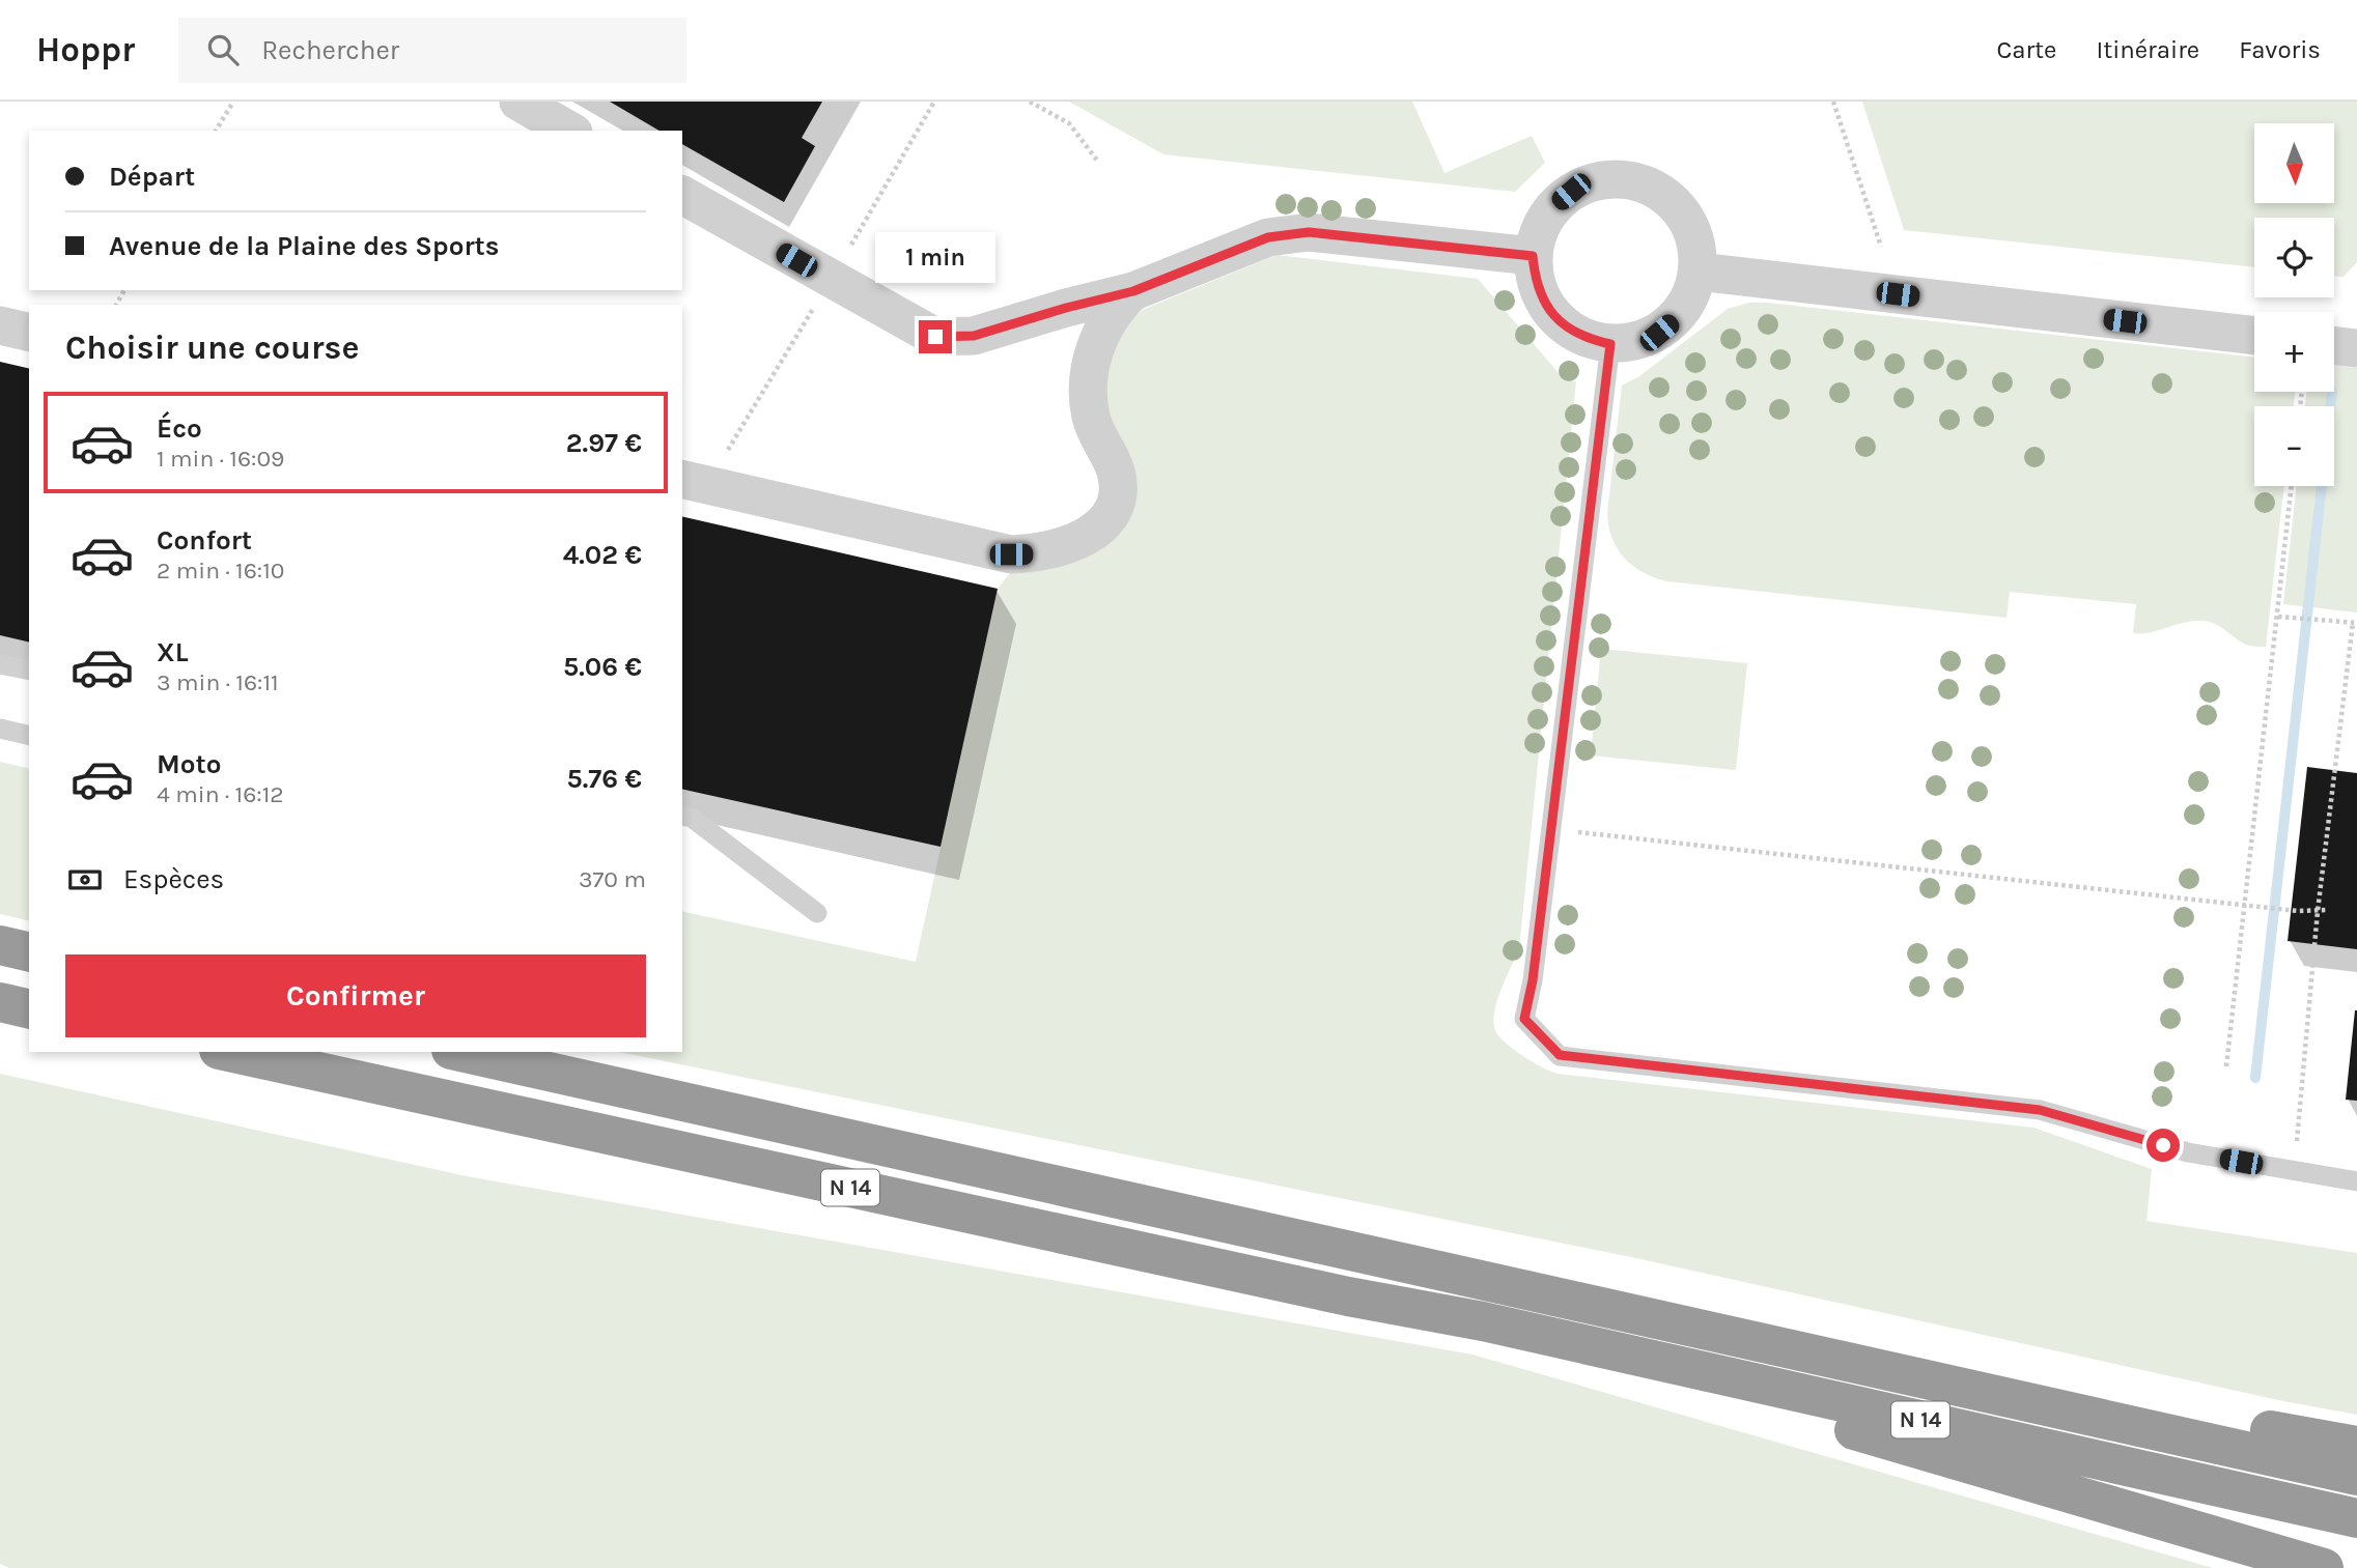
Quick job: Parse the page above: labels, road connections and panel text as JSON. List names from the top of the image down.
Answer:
{
  "streets": {
    "highway": ["N 14"]
  },
  "north": "bottom",
  "page": {
    "header": "Hoppr",
    "search": "Rechercher",
    "nav": ["Carte", "Itinéraire", "Favoris"],
    "map_buttons": ["+", "−"],
    "banner": ["Départ", "Avenue de la Plaine des Sports"],
    "bubble": "1 min",
    "heading": "Choisir une course",
    "list": [
      {
        "name": "Éco",
        "note": "1 min · 16:09",
        "value": "2.97 €"
      },
      {
        "name": "Confort",
        "note": "2 min · 16:10",
        "value": "4.02 €"
      },
      {
        "name": "XL",
        "note": "3 min · 16:11",
        "value": "5.06 €"
      },
      {
        "name": "Moto",
        "note": "4 min · 16:12",
        "value": "5.76 €"
      }
    ],
    "pay": ["Espèces", "370 m"],
    "buttons": "Confirmer"
  }
}
